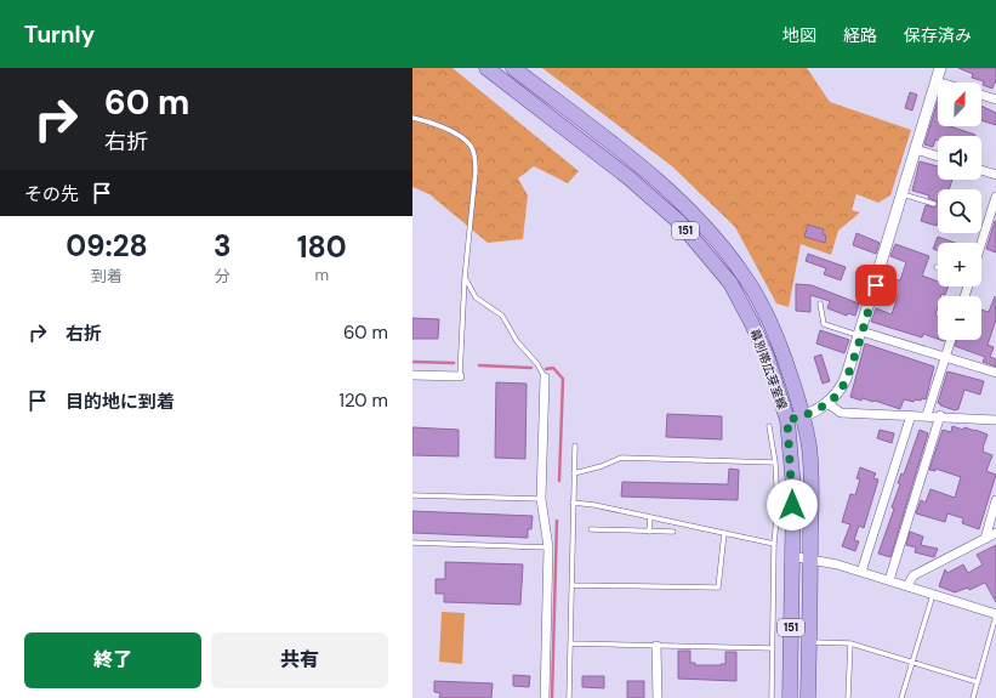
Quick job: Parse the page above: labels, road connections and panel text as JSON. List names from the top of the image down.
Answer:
{
  "streets": {
    "main road": ["151", "幕別帯広芽室線"]
  },
  "north": "top right",
  "page": {
    "header": "Turnly",
    "nav": ["地図", "経路", "保存済み"],
    "turn": ["60 m", "右折"],
    "map_buttons": ["+", "−"],
    "then": "その先",
    "eta": [
      "09:28",
      "到着",
      "3",
      "分",
      "180",
      "m"
    ],
    "list": [
      {
        "name": "右折",
        "value": "60 m"
      },
      {
        "name": "目的地に到着",
        "value": "120 m"
      }
    ],
    "buttons": ["終了", "共有"]
  }
}
